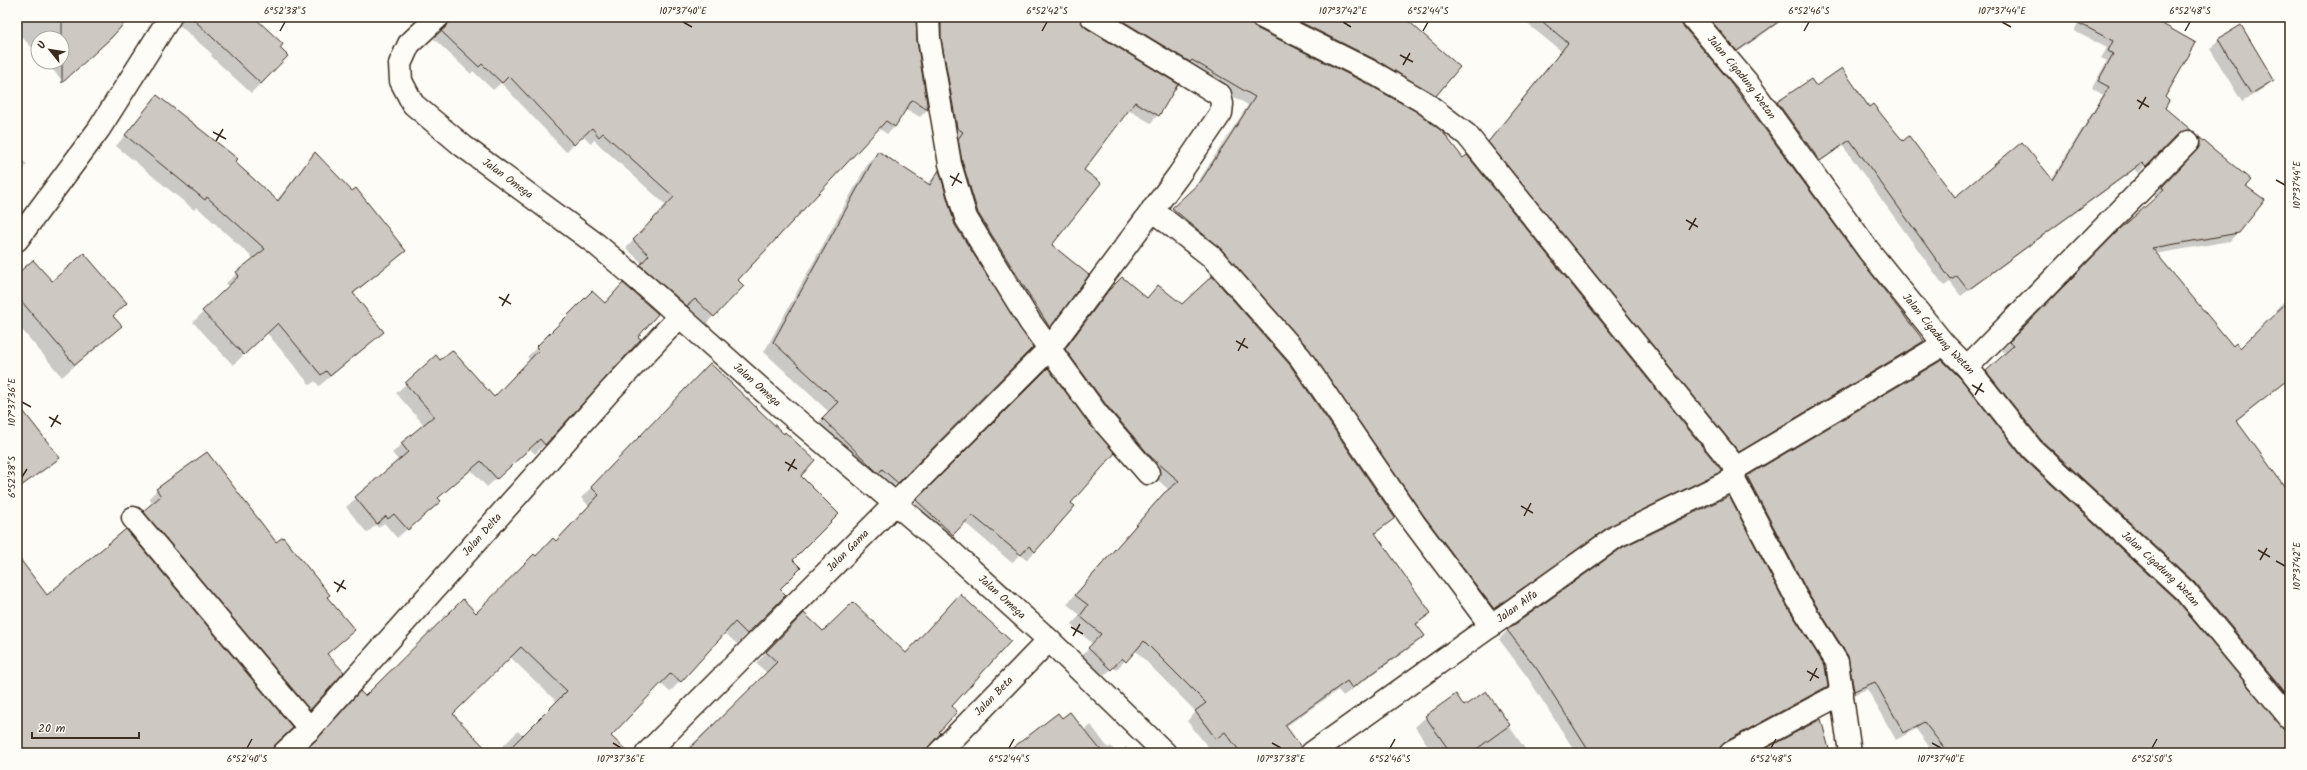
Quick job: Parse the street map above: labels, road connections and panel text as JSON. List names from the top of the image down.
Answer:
{
  "streets": {
    "street": [
      "Jalan Cigadung Wetan",
      "Jalan Omega",
      "Jalan Delta",
      "Jalan Gama",
      "Jalan Alfa",
      "Jalan Beta"
    ]
  },
  "crossings": [
    ["Jalan Cigadung Wetan", "Jalan Alfa"],
    ["Jalan Omega", "Jalan Delta"],
    ["Jalan Omega", "Jalan Gama"],
    ["Jalan Omega", "Jalan Beta"]
  ],
  "scale_bar": "20 m",
  "north": "top left",
  "coordinates": [
    "6°52'38\"S",
    "107°37'40\"E",
    "6°52'42\"S",
    "107°37'42\"E",
    "6°52'44\"S",
    "6°52'46\"S",
    "107°37'44\"E",
    "6°52'48\"S",
    "107°37'36\"E",
    "6°52'40\"S",
    "107°37'38\"E",
    "6°52'50\"S"
  ]
}
